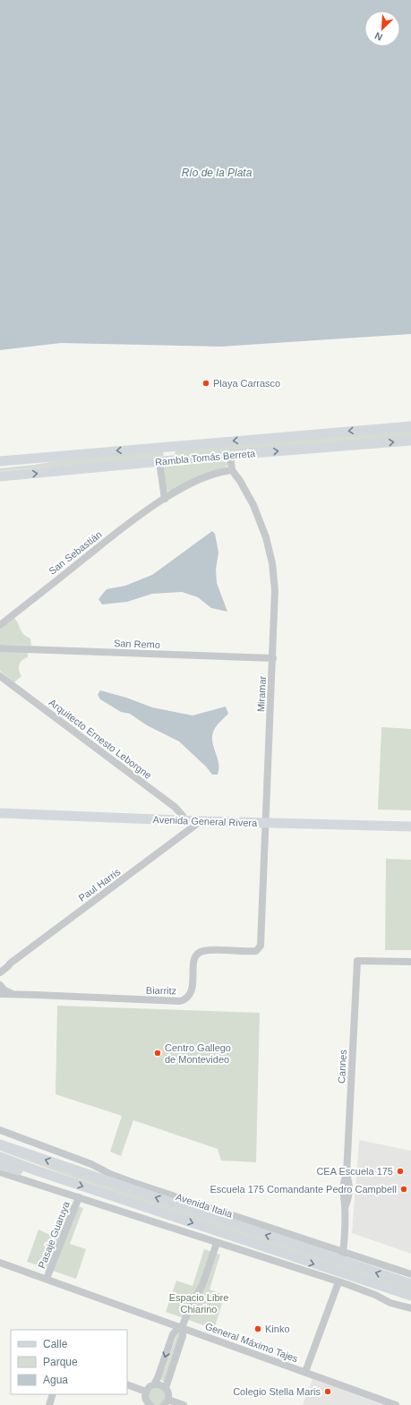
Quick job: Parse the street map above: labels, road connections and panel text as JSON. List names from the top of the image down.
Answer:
{
  "streets": {
    "main road": ["Rambla Tomás Berreta", "Avenida General Rivera", "Avenida Italia"],
    "street": [
      "San Sebastián",
      "San Remo",
      "Miramar",
      "Arquitecto Ernesto Leborgne",
      "Paul Harris",
      "Biarritz",
      "Cannes",
      "Pasaje Guaruya",
      "General Máximo Tajes"
    ]
  },
  "crossings": [
    ["Rambla Tomás Berreta", "Miramar"],
    ["San Sebastián", "Miramar"],
    ["San Remo", "Miramar"],
    ["Miramar", "Avenida General Rivera"],
    ["Miramar", "Biarritz"],
    ["Arquitecto Ernesto Leborgne", "Avenida General Rivera"],
    ["Avenida General Rivera", "Paul Harris"],
    ["Cannes", "Avenida Italia"],
    ["Pasaje Guaruya", "General Máximo Tajes"]
  ],
  "water": ["Río de la Plata"],
  "parks": ["Espacio Libre Chiarino"],
  "places": [
    "Playa Carrasco",
    "Centro Gallego de Montevideo",
    "CEA Escuela 175",
    "Escuela 175 Comandante Pedro Campbell",
    "Kinko",
    "Colegio Stella Maris"
  ],
  "legend": ["Calle", "Parque", "Agua"],
  "north": "bottom left"
}
